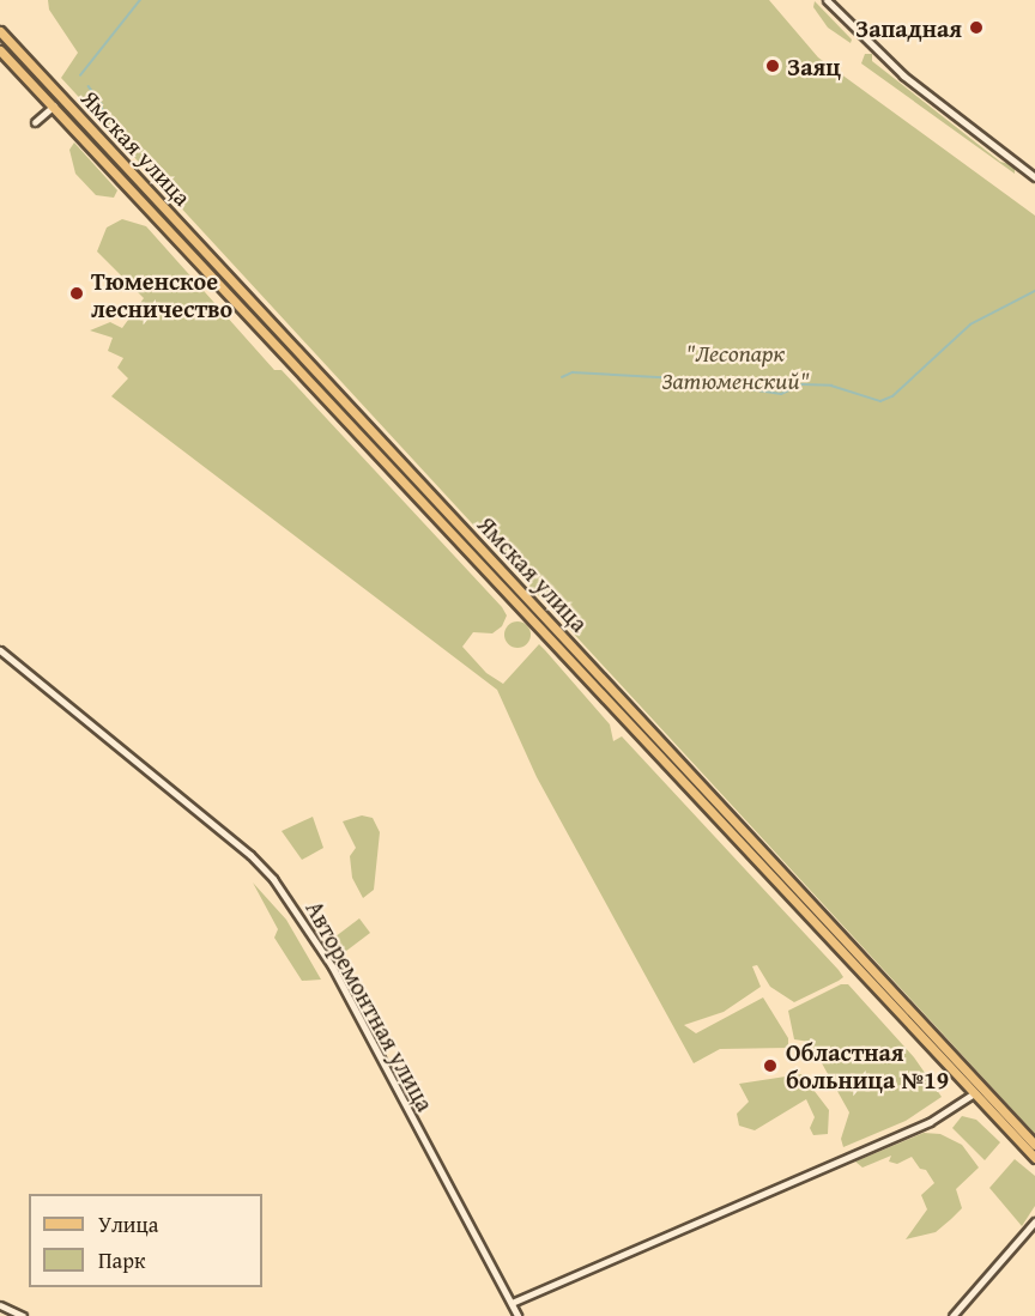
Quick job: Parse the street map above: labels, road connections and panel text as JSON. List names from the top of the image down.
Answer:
{
  "streets": {
    "main road": ["Ямская улица"],
    "street": ["Авторемонтная улица"]
  },
  "parks": ["\"Лесопарк Затюменский\""],
  "places": [
    "Западная",
    "Заяц",
    "Тюменское лесничество",
    "Областная больница №19"
  ],
  "legend": ["Улица", "Парк"]
}
